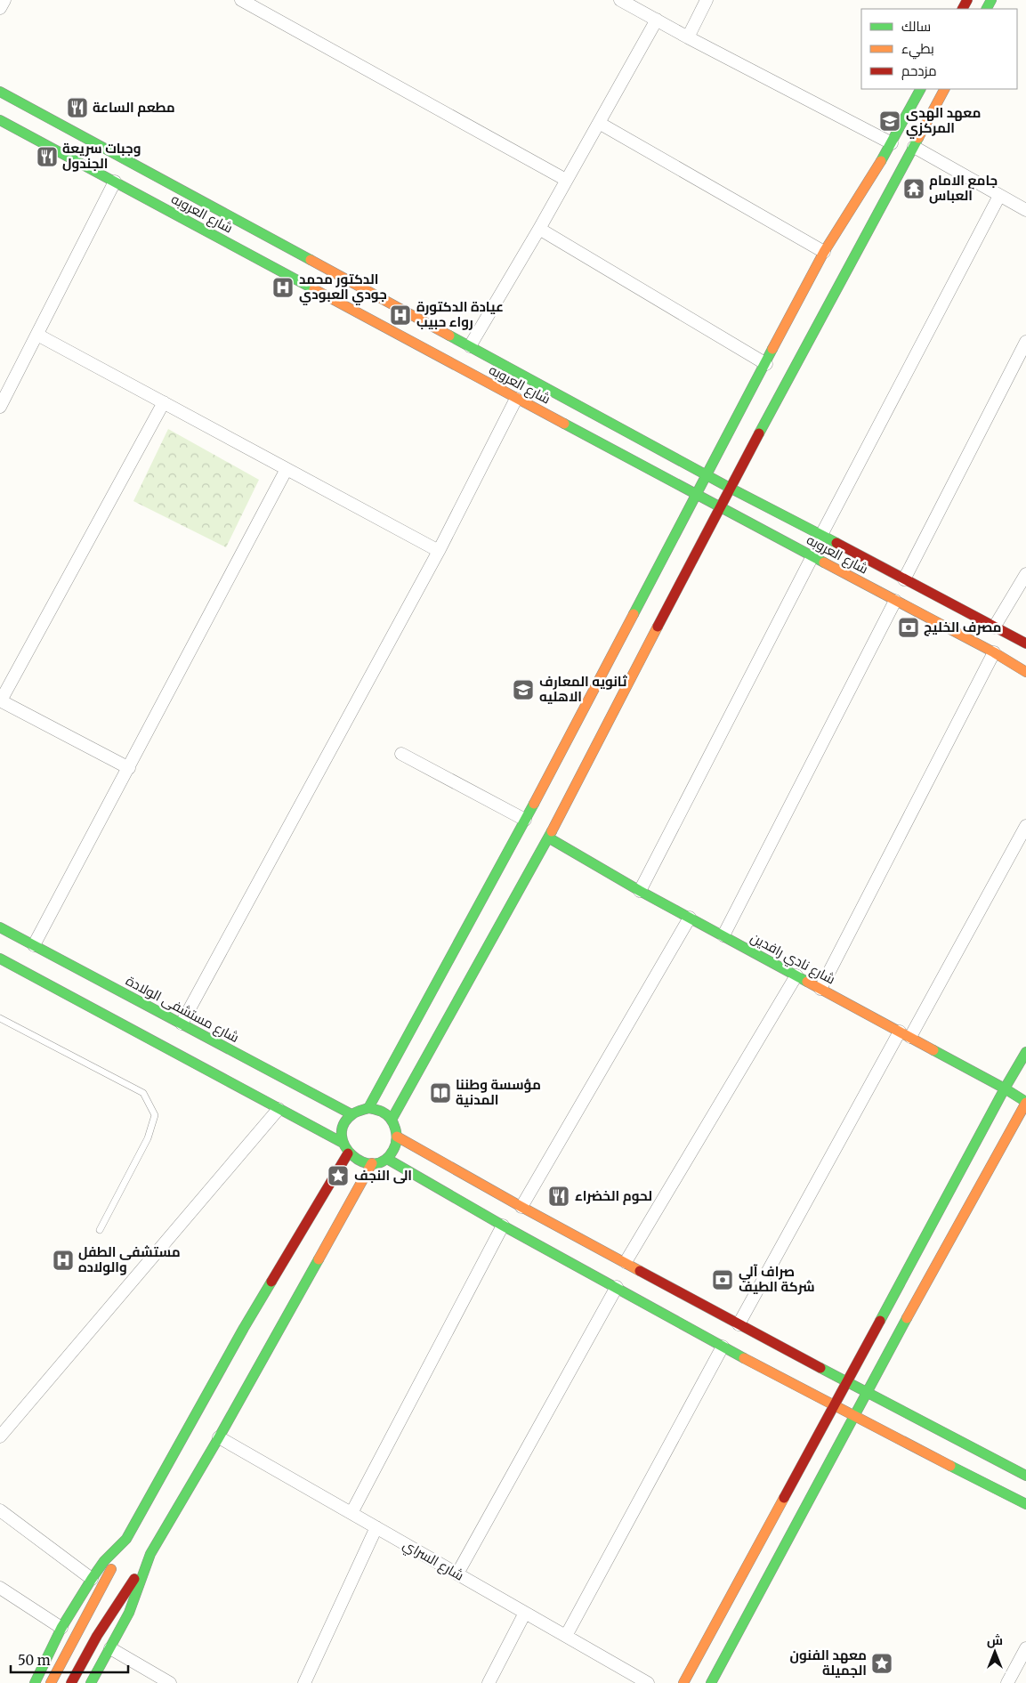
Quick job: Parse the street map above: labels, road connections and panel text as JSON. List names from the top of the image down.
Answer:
{
  "streets": {
    "main road": ["شارع العروبه", "شارع نادي رافدين", "شارع مستشفى الولادة"],
    "street": ["شارع السراي"]
  },
  "places": {
    "restaurant": ["مطعم الساعة", "وجبات سريعة الجندول", "لحوم الخضراء"],
    "school or university": ["معهد الهدى المركزي", "ثانويه المعارف الاهليه"],
    "temple": ["جامع الامام العباس"],
    "hospital": ["الدكتور محمد جودي العبودي", "عيادة الدكتورة رواء حبيب", "مستشفى الطفل والولاده"],
    "bank": ["مصرف الخليج", "صراف آلي شركة الطيف"],
    "library": ["مؤسسة وطننا المدنية"],
    "place": ["الى النجف", "معهد الفنون الجميلة"]
  },
  "legend": ["سالك", "بطيء", "مزدحم"],
  "scale_bar": "50 m",
  "north": "top"
}
